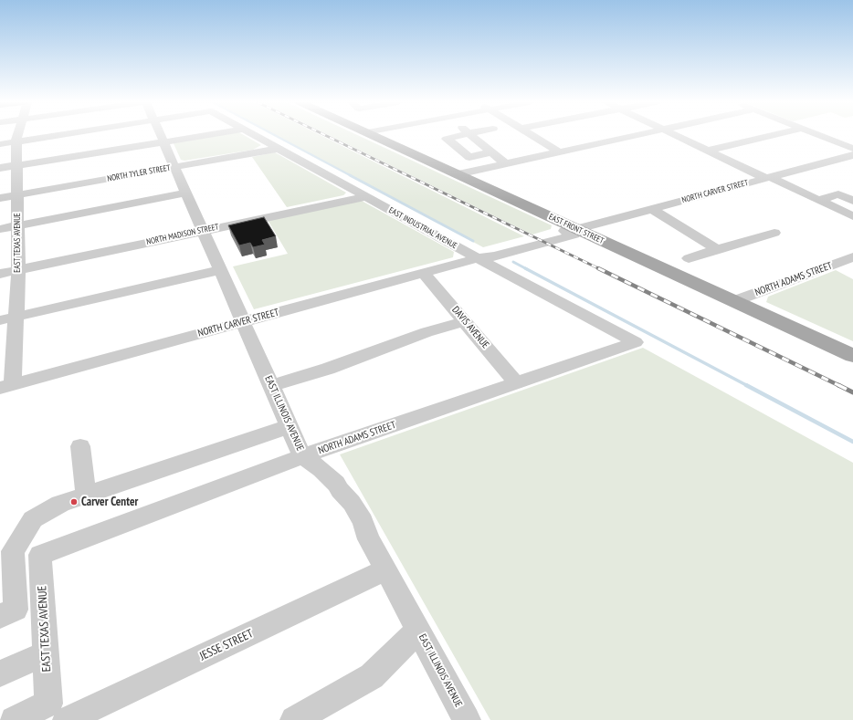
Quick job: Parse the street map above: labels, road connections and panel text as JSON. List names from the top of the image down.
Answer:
{
  "streets": {
    "main road": ["EAST FRONT STREET"],
    "street": [
      "NORTH TYLER STREET",
      "NORTH CARVER STREET",
      "EAST INDUSTRIAL AVENUE",
      "NORTH MADISON STREET",
      "EAST TEXAS AVENUE",
      "NORTH ADAMS STREET",
      "DAVIS AVENUE",
      "EAST ILLINOIS AVENUE",
      "JESSE STREET"
    ]
  },
  "crossings": [
    ["NORTH TYLER STREET", "EAST INDUSTRIAL AVENUE"],
    ["NORTH TYLER STREET", "EAST TEXAS AVENUE"],
    ["NORTH TYLER STREET", "EAST ILLINOIS AVENUE"],
    ["NORTH CARVER STREET", "EAST INDUSTRIAL AVENUE"],
    ["NORTH CARVER STREET", "EAST FRONT STREET"],
    ["NORTH CARVER STREET", "EAST TEXAS AVENUE"],
    ["NORTH CARVER STREET", "DAVIS AVENUE"],
    ["NORTH CARVER STREET", "EAST ILLINOIS AVENUE"],
    ["EAST INDUSTRIAL AVENUE", "NORTH MADISON STREET"],
    ["EAST INDUSTRIAL AVENUE", "NORTH ADAMS STREET"],
    ["EAST FRONT STREET", "NORTH ADAMS STREET"],
    ["NORTH MADISON STREET", "EAST TEXAS AVENUE"],
    ["NORTH MADISON STREET", "EAST ILLINOIS AVENUE"],
    ["EAST TEXAS AVENUE", "NORTH ADAMS STREET"],
    ["EAST TEXAS AVENUE", "JESSE STREET"],
    ["NORTH ADAMS STREET", "DAVIS AVENUE"],
    ["NORTH ADAMS STREET", "EAST ILLINOIS AVENUE"],
    ["EAST ILLINOIS AVENUE", "JESSE STREET"]
  ],
  "places": ["Carver Center"]
}
